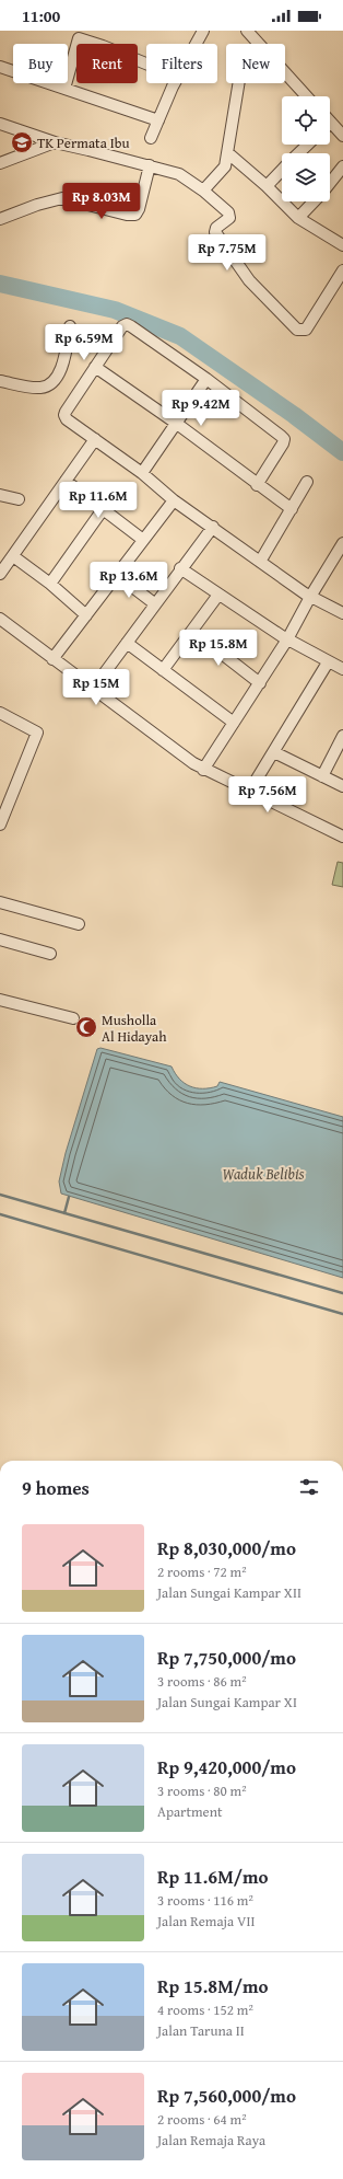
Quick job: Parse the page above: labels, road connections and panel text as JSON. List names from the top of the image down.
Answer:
{
  "water": ["Waduk Belibis"],
  "places": {
    "school or university": ["TK Permata Ibu"],
    "mosque": ["Musholla Al Hidayah"]
  },
  "page": {
    "status": "11:00",
    "chip": [
      "Buy",
      "Rent",
      "Filters",
      "New"
    ],
    "price": [
      "Rp 8.03M",
      "Rp 7.75M",
      "Rp 6.59M",
      "Rp 9.42M",
      "Rp 11.6M",
      "Rp 13.6M",
      "Rp 15.8M",
      "Rp 15M",
      "Rp 7.56M"
    ],
    "heading": "9 homes",
    "list": [
      {
        "name": "Rp 8,030,000/mo",
        "note": "2 rooms · 72 m² · Jalan Sungai Kampar XII"
      },
      {
        "name": "Rp 7,750,000/mo",
        "note": "3 rooms · 86 m² · Jalan Sungai Kampar XI"
      },
      {
        "name": "Rp 9,420,000/mo",
        "note": "3 rooms · 80 m² · Apartment"
      },
      {
        "name": "Rp 11.6M/mo",
        "note": "3 rooms · 116 m² · Jalan Remaja VII"
      },
      {
        "name": "Rp 15.8M/mo",
        "note": "4 rooms · 152 m² · Jalan Taruna II"
      },
      {
        "name": "Rp 7,560,000/mo",
        "note": "2 rooms · 64 m² · Jalan Remaja Raya"
      }
    ]
  }
}
